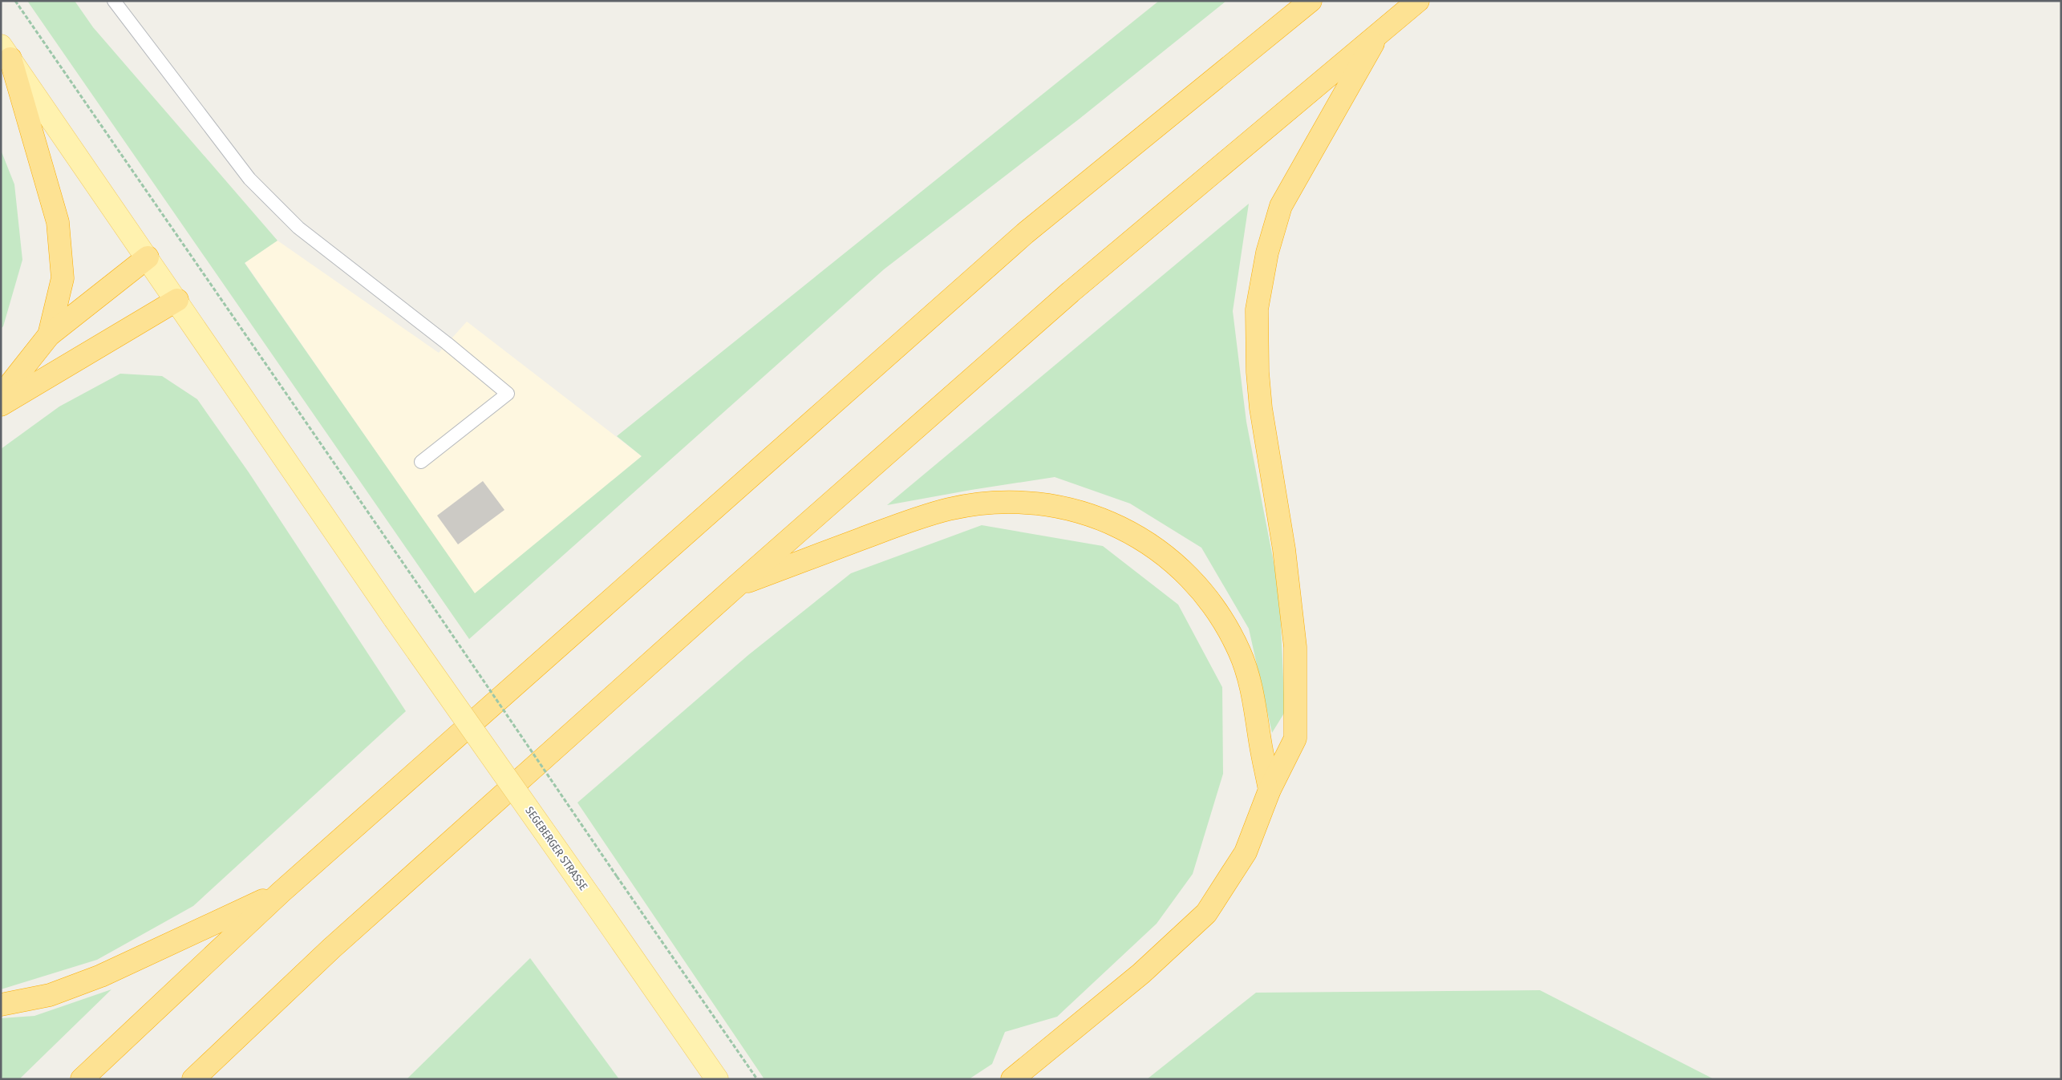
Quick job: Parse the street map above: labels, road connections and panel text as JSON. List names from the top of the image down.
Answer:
{
  "streets": {
    "main road": ["SEGEBERGER STRASSE"]
  }
}
